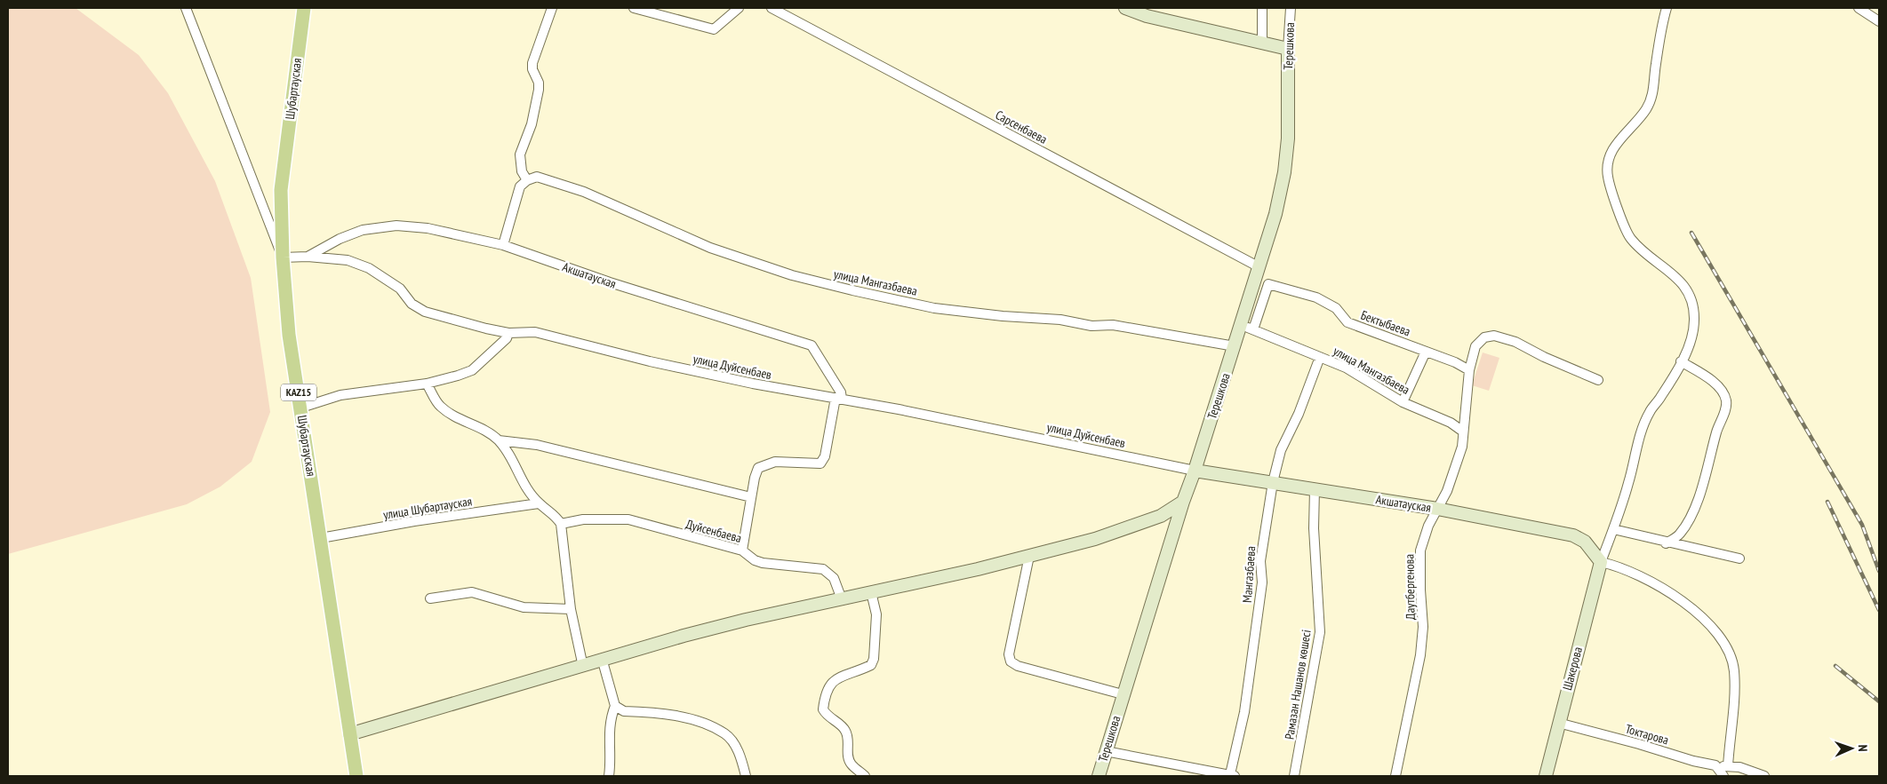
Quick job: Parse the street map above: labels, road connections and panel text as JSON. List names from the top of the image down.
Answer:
{
  "streets": {
    "main road": ["Шубартауская", "KAZ15"],
    "street": [
      "Терешкова",
      "Сарсенбаева",
      "Акшатауская",
      "улица Мангазбаева",
      "Бектыбаева",
      "улица Дуйсенбаев",
      "улица Шубартауская",
      "Дуйсенбаева",
      "Мангазбаева",
      "Даутбергенова",
      "Шакерова",
      "Рамазан Нашанов көшесі",
      "Токтарова"
    ]
  },
  "crossings": [
    ["Терешкова", "Сарсенбаева"],
    ["Терешкова", "Акшатауская"],
    ["Терешкова", "улица Мангазбаева"],
    ["Терешкова", "улица Дуйсенбаев"],
    ["Шубартауская", "улица Дуйсенбаев"],
    ["Шубартауская", "улица Шубартауская"],
    ["Акшатауская", "улица Дуйсенбаев"],
    ["Акшатауская", "Мангазбаева"],
    ["Акшатауская", "Даутбергенова"],
    ["Акшатауская", "Шакерова"],
    ["Акшатауская", "Рамазан Нашанов көшесі"],
    ["улица Мангазбаева", "Бектыбаева"],
    ["улица Мангазбаева", "Мангазбаева"],
    ["улица Мангазбаева", "Даутбергенова"],
    ["Бектыбаева", "Даутбергенова"],
    ["Шакерова", "Токтарова"]
  ],
  "north": "right"
}
